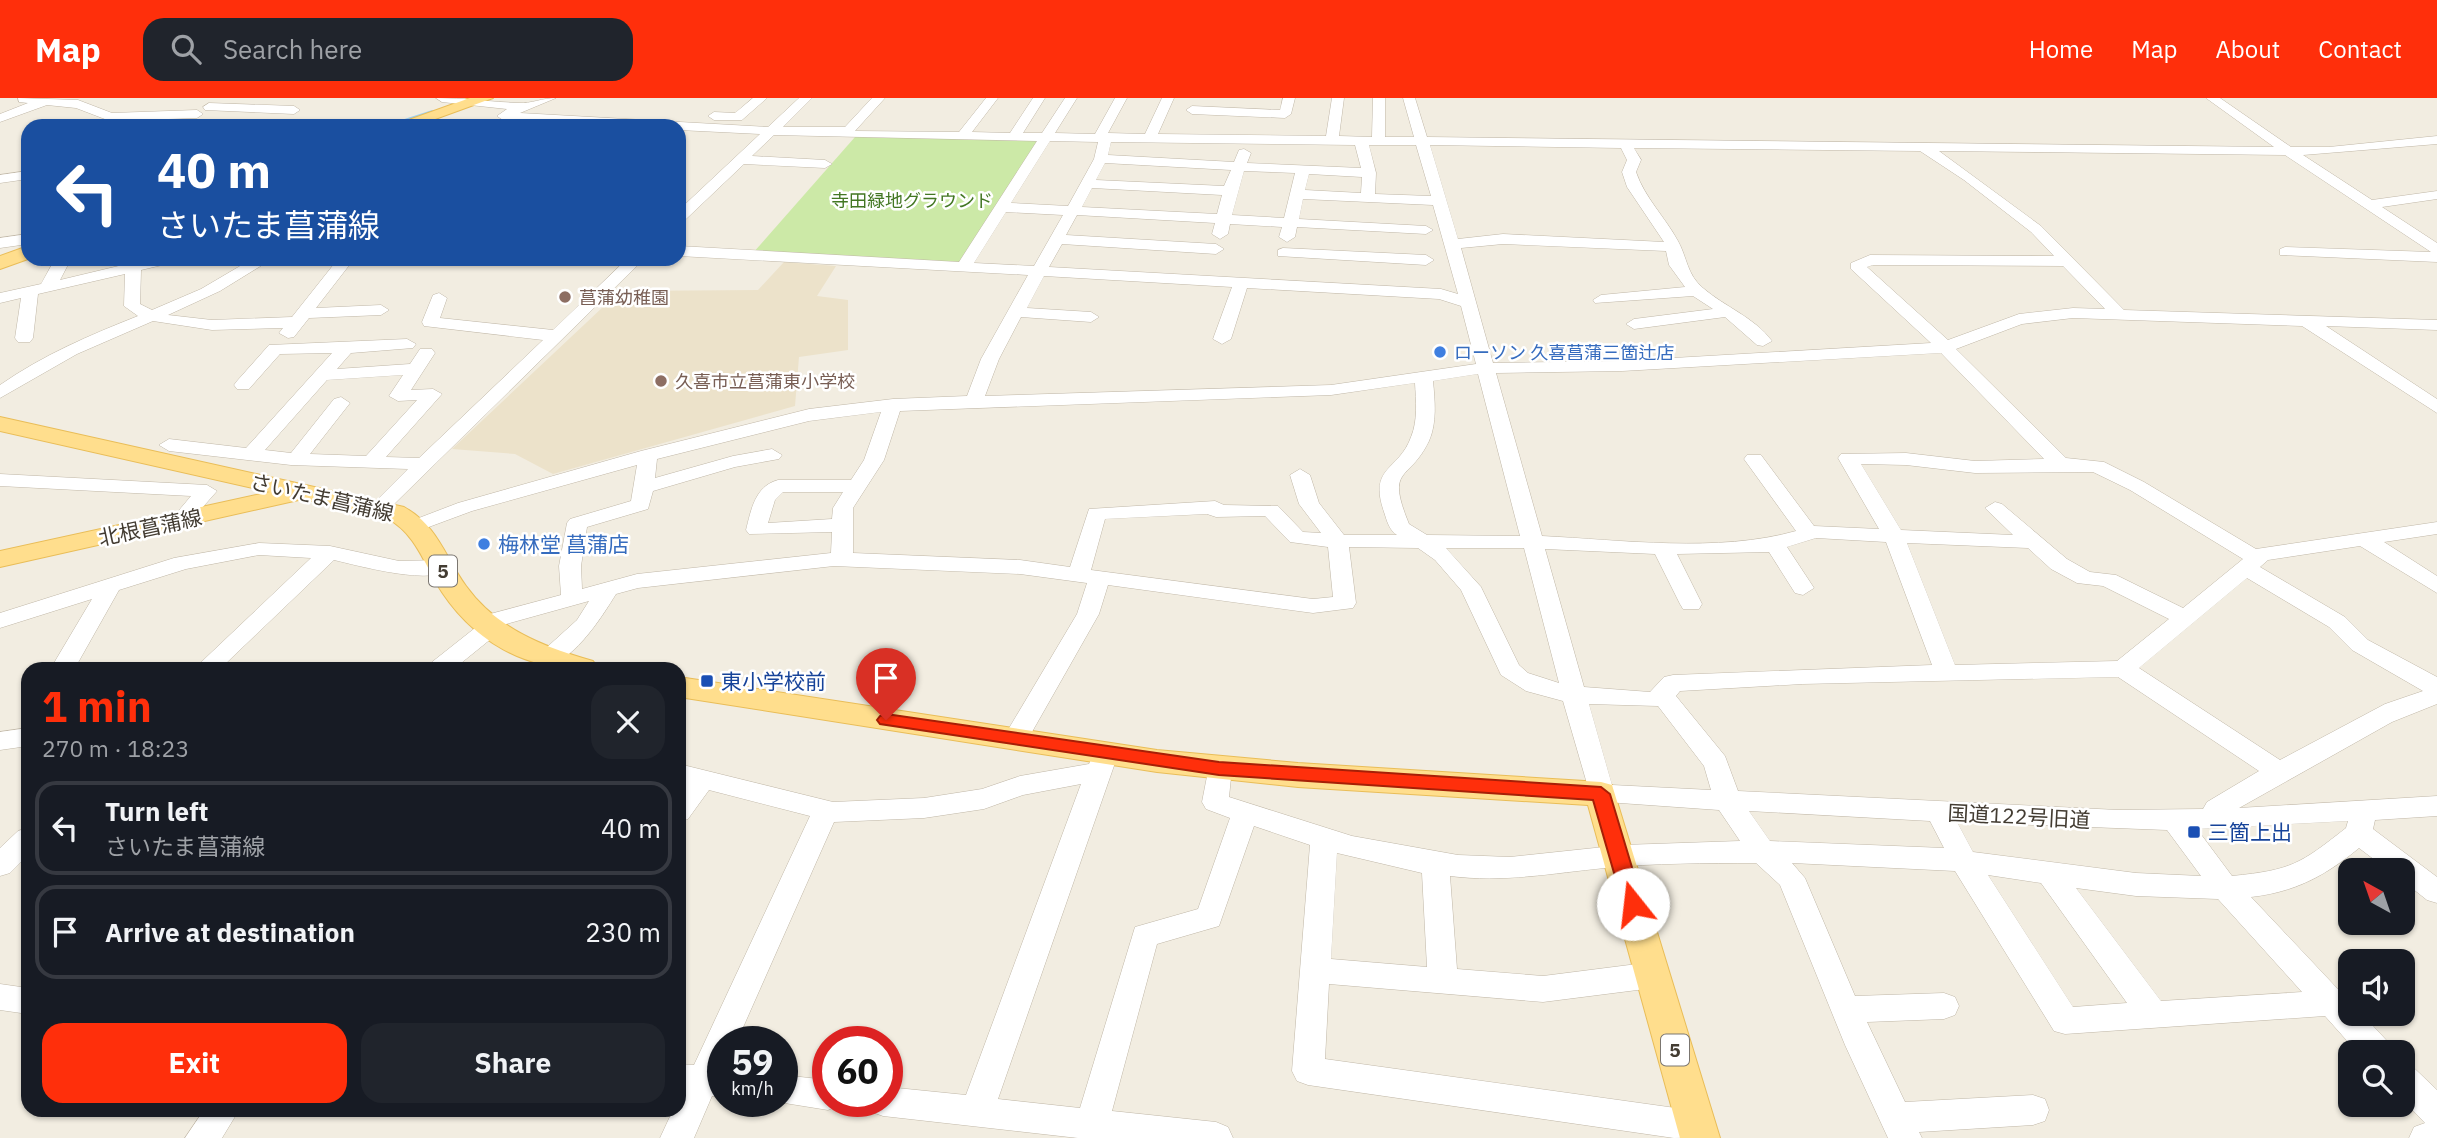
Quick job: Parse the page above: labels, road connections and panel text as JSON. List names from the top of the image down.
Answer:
{
  "streets": {
    "main road": ["さいたま菖蒲線", "北根菖蒲線", "5"],
    "street": ["国道122号旧道"]
  },
  "crossings": [
    ["さいたま菖蒲線", "北根菖蒲線"],
    ["5", "国道122号旧道"]
  ],
  "parks": ["寺田緑地グラウンド"],
  "places": {
    "other": [
      "菖蒲幼稚園",
      "ローソン 久喜菖蒲三箇辻店",
      "久喜市立菖蒲東小学校",
      "梅林堂 菖蒲店"
    ],
    "transit": ["東小学校前", "三箇上出"]
  },
  "north": "top left",
  "page": {
    "header": "Map",
    "search": "Search here",
    "nav": [
      "Home",
      "Map",
      "About",
      "Contact"
    ],
    "turn": ["40 m", "さいたま菖蒲線"],
    "heading": ["1 min", "270 m · 18:23"],
    "list": [
      {
        "name": "Turn left",
        "note": "さいたま菖蒲線",
        "value": "40 m"
      },
      {
        "name": "Arrive at destination",
        "value": "230 m"
      }
    ],
    "buttons": ["Exit", "Share"],
    "speed": "59 km/h",
    "limit": "60"
  }
}
